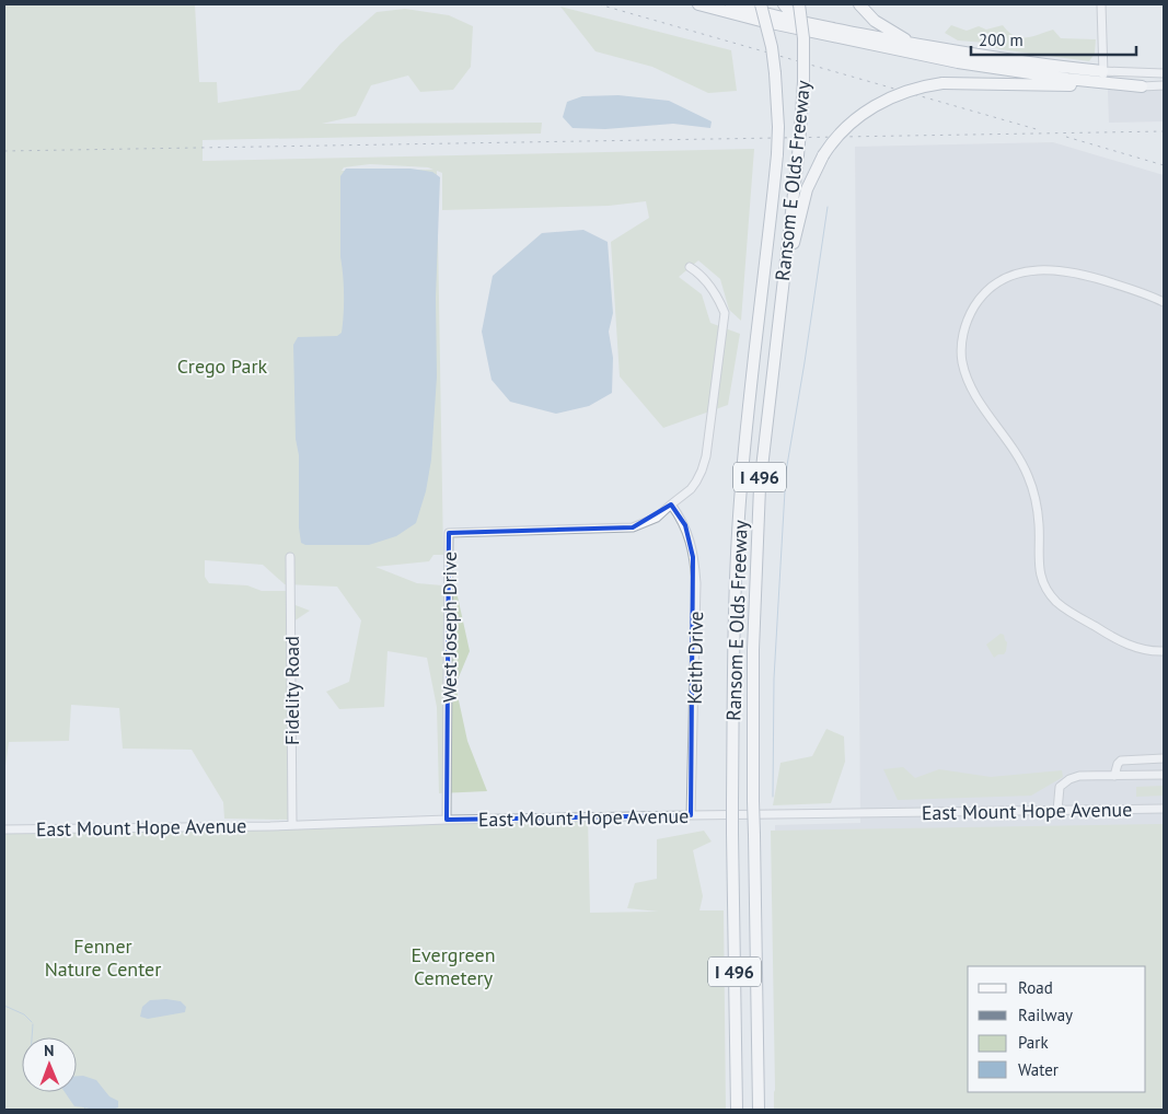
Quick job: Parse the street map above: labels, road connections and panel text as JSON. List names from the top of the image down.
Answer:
{
  "streets": {
    "highway": ["Ransom E Olds Freeway", "I 496"],
    "street": [
      "West Joseph Drive",
      "Keith Drive",
      "Fidelity Road",
      "East Mount Hope Avenue"
    ]
  },
  "crossings": [
    ["West Joseph Drive", "Keith Drive"],
    ["West Joseph Drive", "East Mount Hope Avenue"],
    ["Keith Drive", "East Mount Hope Avenue"],
    ["Fidelity Road", "East Mount Hope Avenue"]
  ],
  "parks": ["Crego Park", "Fenner Nature Center", "Evergreen Cemetery"],
  "legend": [
    "Road",
    "Railway",
    "Park",
    "Water"
  ],
  "scale_bar": "200 m",
  "north": "top"
}
